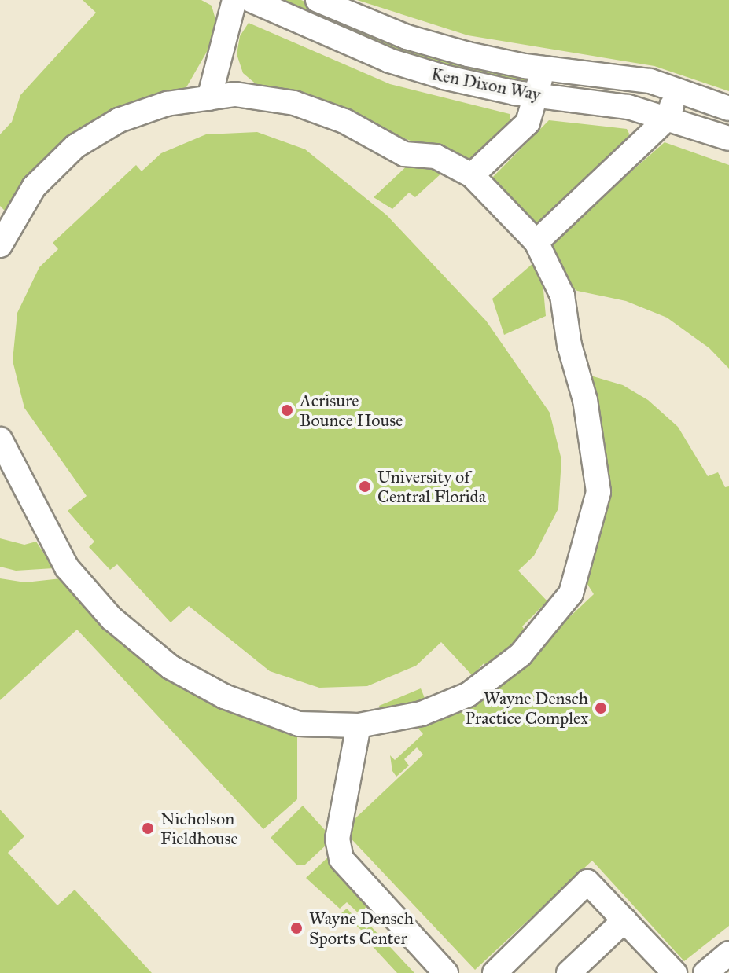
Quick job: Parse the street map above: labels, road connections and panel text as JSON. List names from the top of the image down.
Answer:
{
  "streets": {
    "street": ["Ken Dixon Way"]
  },
  "places": [
    "Acrisure Bounce House",
    "University of Central Florida",
    "Wayne Densch Practice Complex",
    "Nicholson Fieldhouse",
    "Wayne Densch Sports Center"
  ]
}
